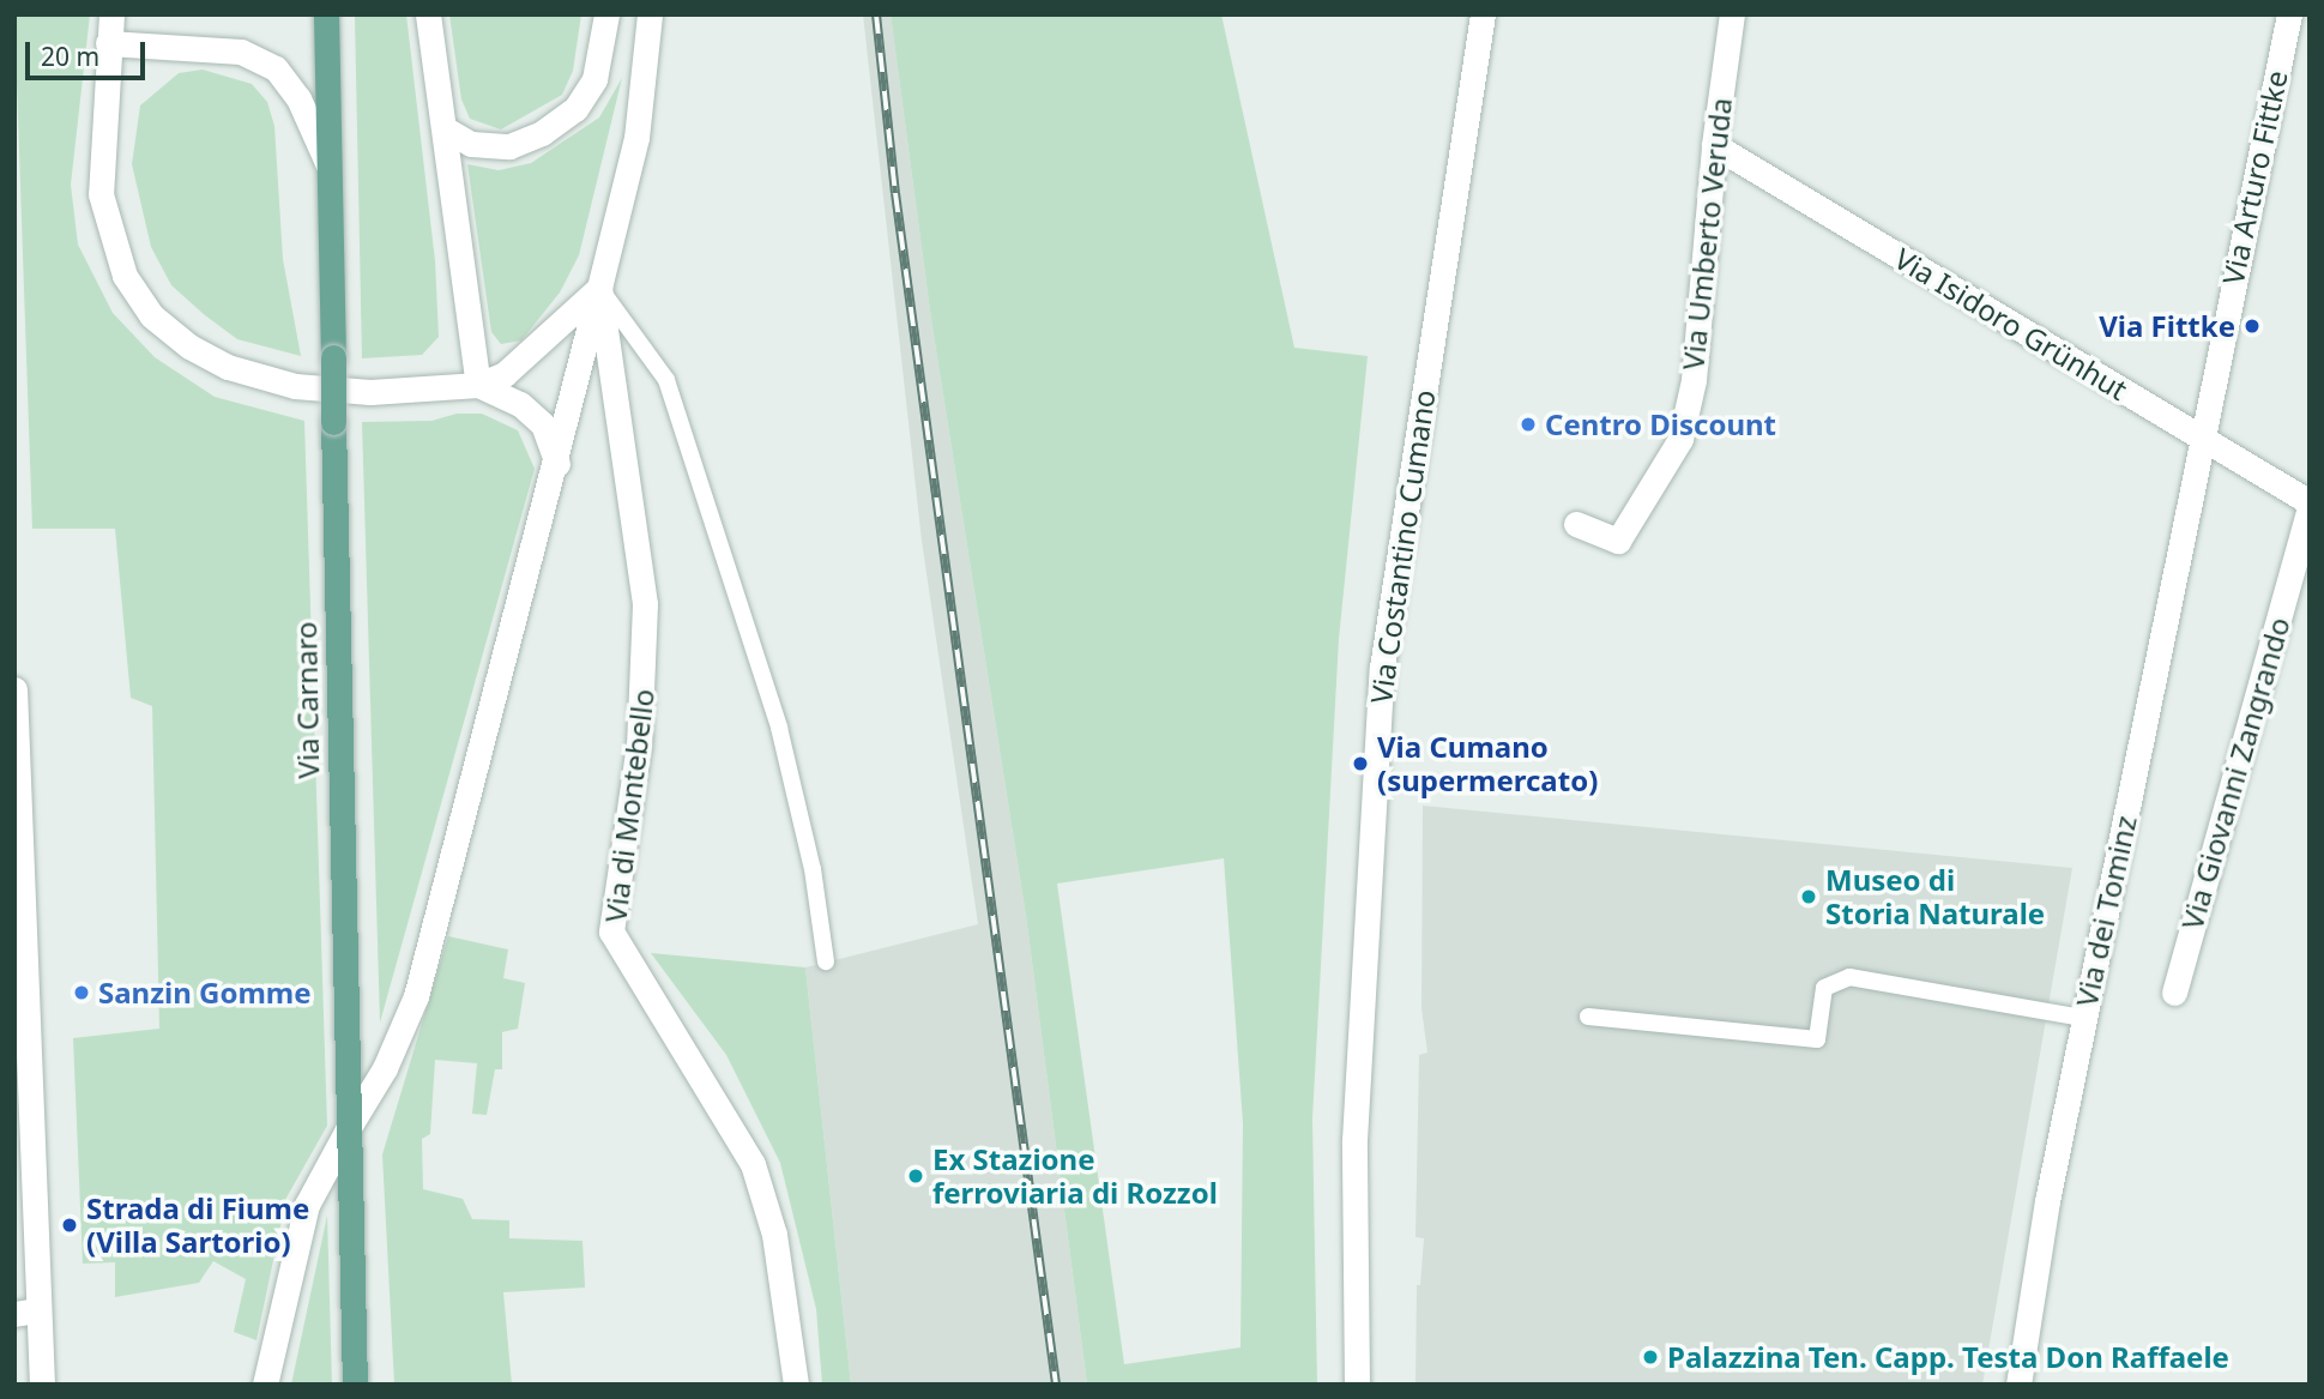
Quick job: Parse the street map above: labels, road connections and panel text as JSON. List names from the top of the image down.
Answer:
{
  "streets": {
    "main road": ["Via Carnaro"],
    "street": [
      "Via Arturo Fittke",
      "Via Umberto Veruda",
      "Via Isidoro Grünhut",
      "Via Costantino Cumano",
      "Via Giovanni Zangrando",
      "Via di Montebello",
      "Via dei Tominz"
    ]
  },
  "crossings": [
    ["Via Arturo Fittke", "Via Isidoro Grünhut"],
    ["Via Arturo Fittke", "Via dei Tominz"],
    ["Via Umberto Veruda", "Via Isidoro Grünhut"],
    ["Via Isidoro Grünhut", "Via Giovanni Zangrando"],
    ["Via Isidoro Grünhut", "Via dei Tominz"]
  ],
  "places": [
    "Via Fittke",
    "Centro Discount",
    "Via Cumano (supermercato)",
    "Museo di Storia Naturale",
    "Sanzin Gomme",
    "Ex Stazione ferroviaria di Rozzol",
    "Strada di Fiume (Villa Sartorio)",
    "Palazzina Ten. Capp. Testa Don Raffaele"
  ],
  "scale_bar": "20 m"
}
